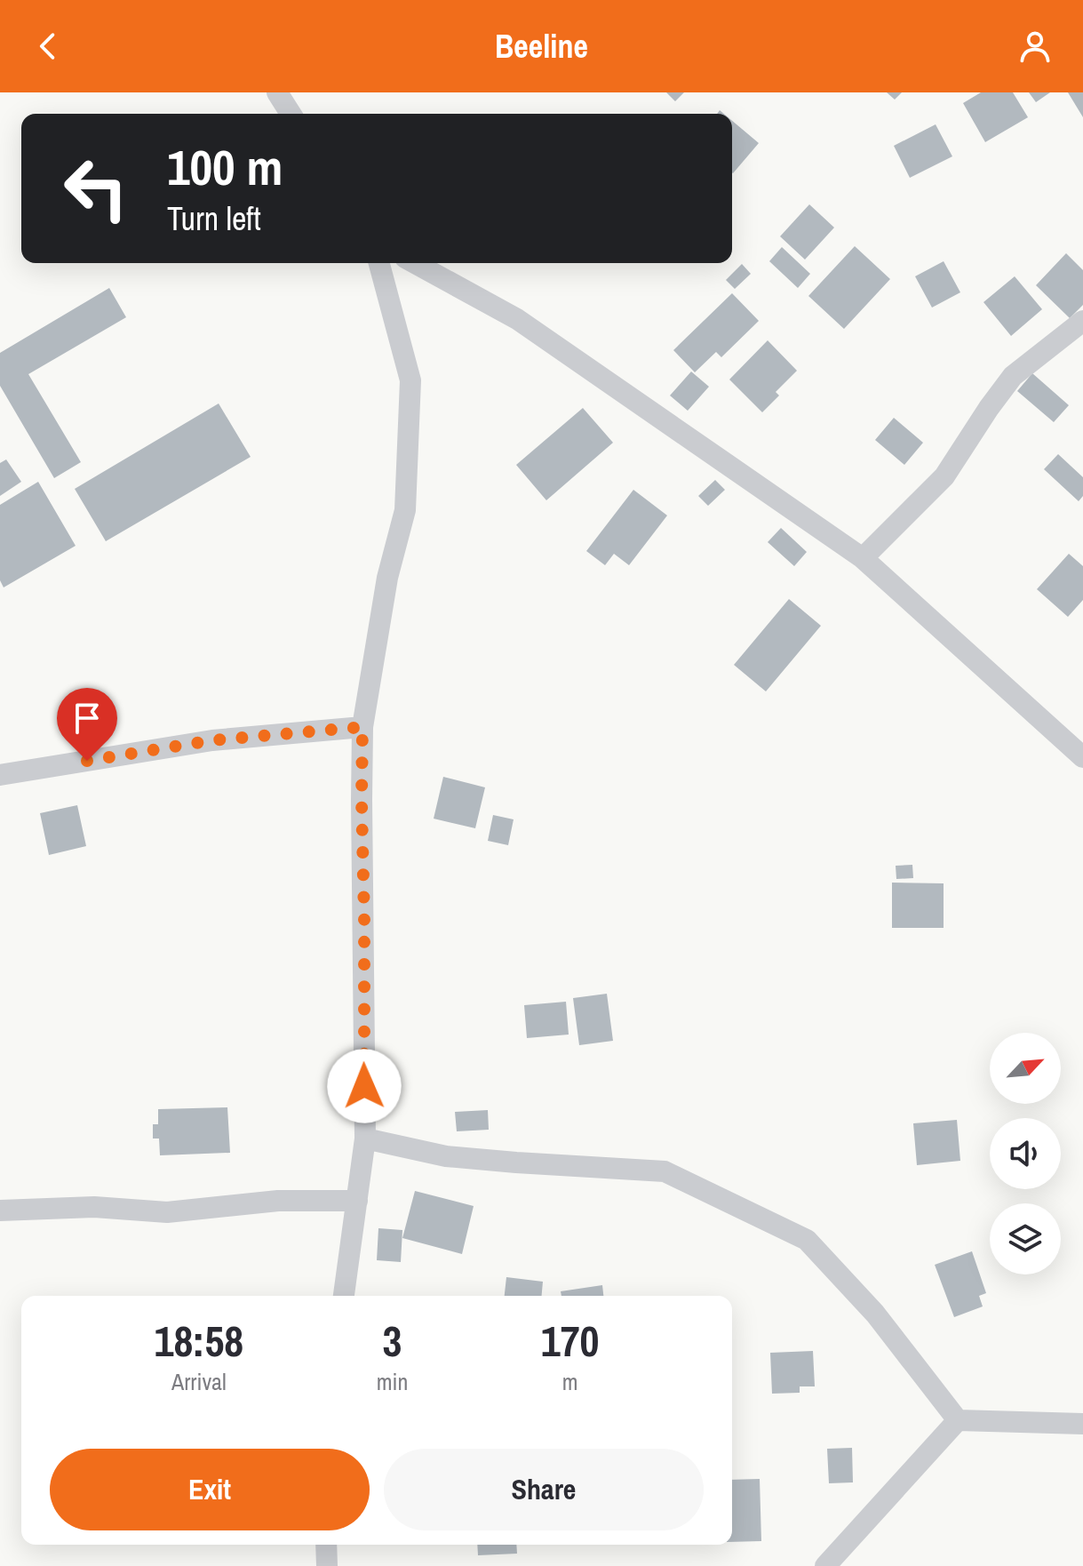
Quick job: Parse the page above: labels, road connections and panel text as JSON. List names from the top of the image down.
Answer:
{
  "north": "top right",
  "page": {
    "header": "Beeline",
    "turn": ["100 m", "Turn left"],
    "eta": [
      "18:58",
      "Arrival",
      "3",
      "min",
      "170",
      "m"
    ],
    "buttons": ["Exit", "Share"]
  }
}
